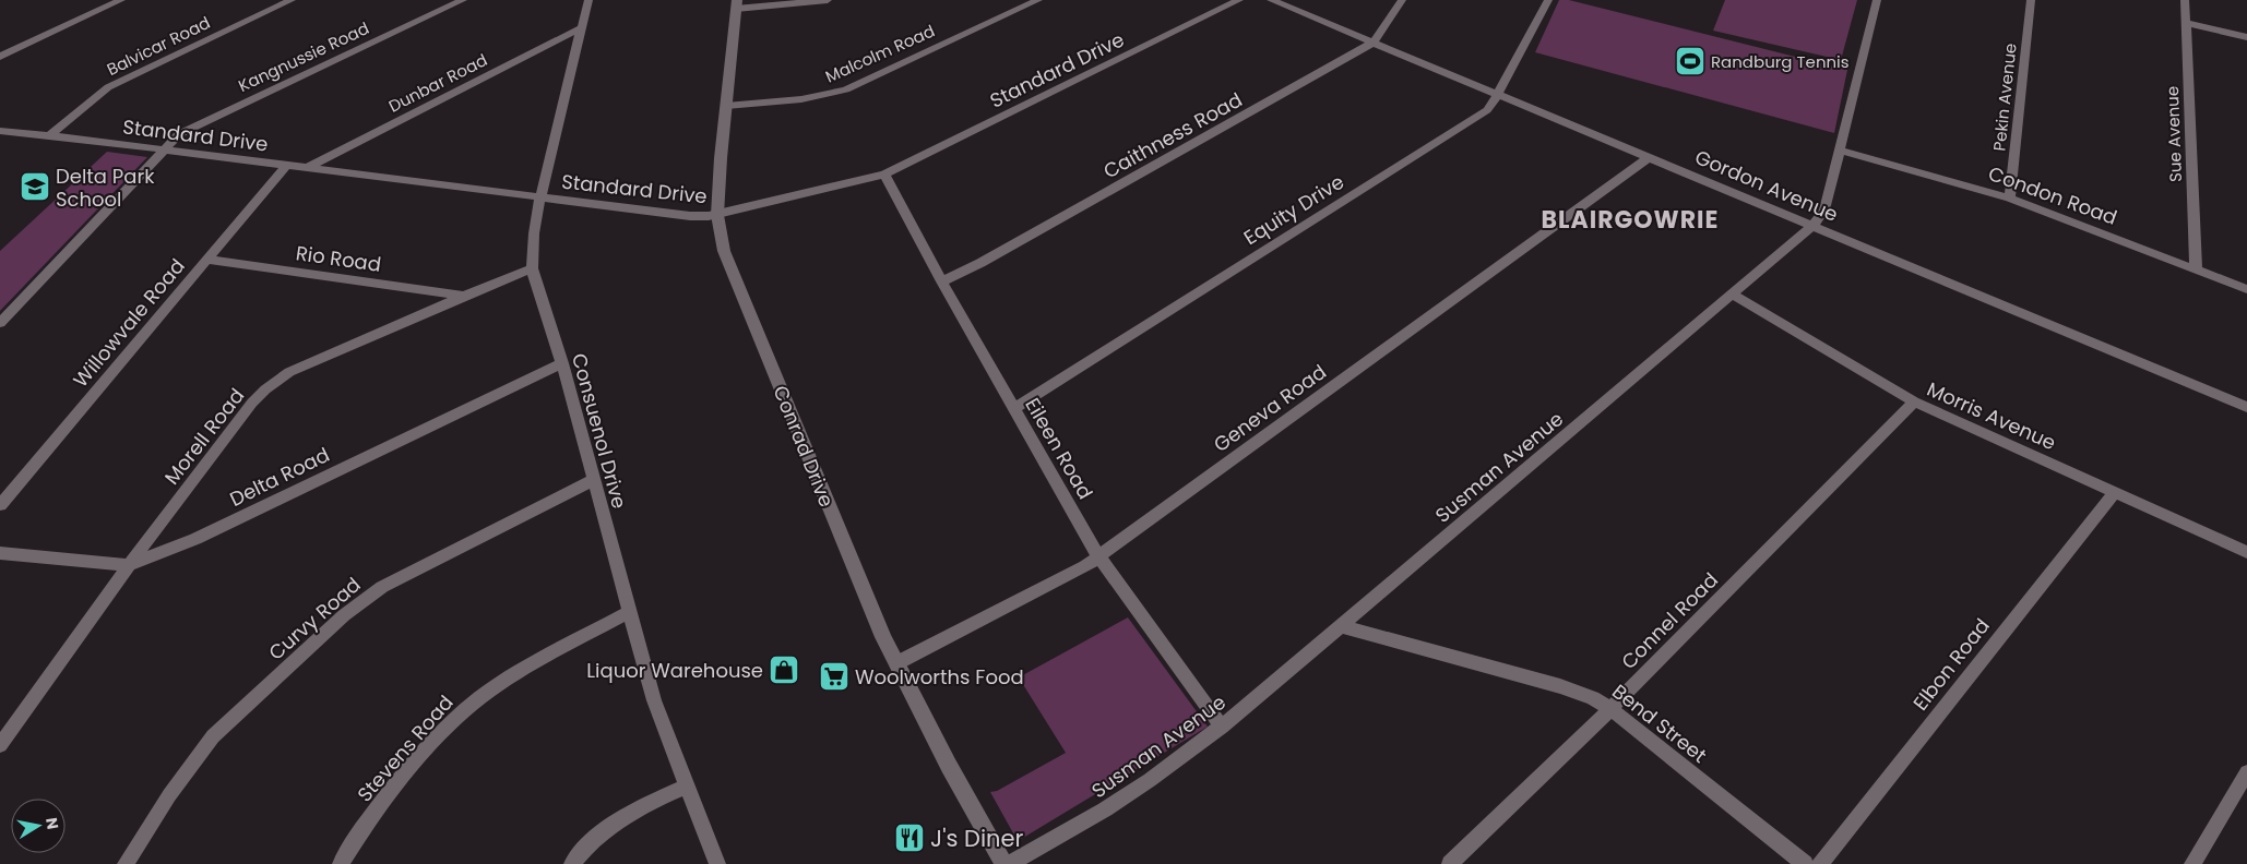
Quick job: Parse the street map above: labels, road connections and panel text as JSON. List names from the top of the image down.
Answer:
{
  "streets": {
    "street": [
      "Balvicar Road",
      "Malcolm Road",
      "Kangnussie Road",
      "Standard Drive",
      "Dunbar Road",
      "Pekin Avenue",
      "Sue Avenue",
      "Caithness Road",
      "Gordon Avenue",
      "Condon Road",
      "Equity Drive",
      "Rio Road",
      "Willowvale Road",
      "Geneva Road",
      "Morris Avenue",
      "Consuenol Drive",
      "Morell Road",
      "Conrad Drive",
      "Eileen Road",
      "Susman Avenue",
      "Delta Road",
      "Curvy Road",
      "Connel Road",
      "Elbon Road",
      "Bend Street",
      "Stevens Road"
    ]
  },
  "crossings": [
    ["Balvicar Road", "Standard Drive"],
    ["Malcolm Road", "Conrad Drive"],
    ["Kangnussie Road", "Standard Drive"],
    ["Standard Drive", "Dunbar Road"],
    ["Standard Drive", "Willowvale Road"],
    ["Standard Drive", "Consuenol Drive"],
    ["Standard Drive", "Conrad Drive"],
    ["Standard Drive", "Eileen Road"],
    ["Dunbar Road", "Consuenol Drive"],
    ["Pekin Avenue", "Condon Road"],
    ["Sue Avenue", "Condon Road"],
    ["Caithness Road", "Gordon Avenue"],
    ["Caithness Road", "Eileen Road"],
    ["Gordon Avenue", "Equity Drive"],
    ["Gordon Avenue", "Geneva Road"],
    ["Gordon Avenue", "Susman Avenue"],
    ["Condon Road", "Susman Avenue"],
    ["Equity Drive", "Eileen Road"],
    ["Rio Road", "Willowvale Road"],
    ["Rio Road", "Morell Road"],
    ["Geneva Road", "Conrad Drive"],
    ["Geneva Road", "Eileen Road"],
    ["Morris Avenue", "Susman Avenue"],
    ["Morris Avenue", "Connel Road"],
    ["Morris Avenue", "Elbon Road"],
    ["Consuenol Drive", "Morell Road"],
    ["Consuenol Drive", "Delta Road"],
    ["Consuenol Drive", "Curvy Road"],
    ["Consuenol Drive", "Stevens Road"],
    ["Morell Road", "Delta Road"],
    ["Eileen Road", "Susman Avenue"],
    ["Susman Avenue", "Bend Street"],
    ["Connel Road", "Bend Street"]
  ],
  "districts": ["BLAIRGOWRIE"],
  "places": {
    "sports": ["Randburg Tennis"],
    "school or university": ["Delta Park School"],
    "shop": ["Liquor Warehouse"],
    "supermarket": ["Woolworths Food"],
    "restaurant": ["J's Diner"]
  },
  "north": "right"
}
